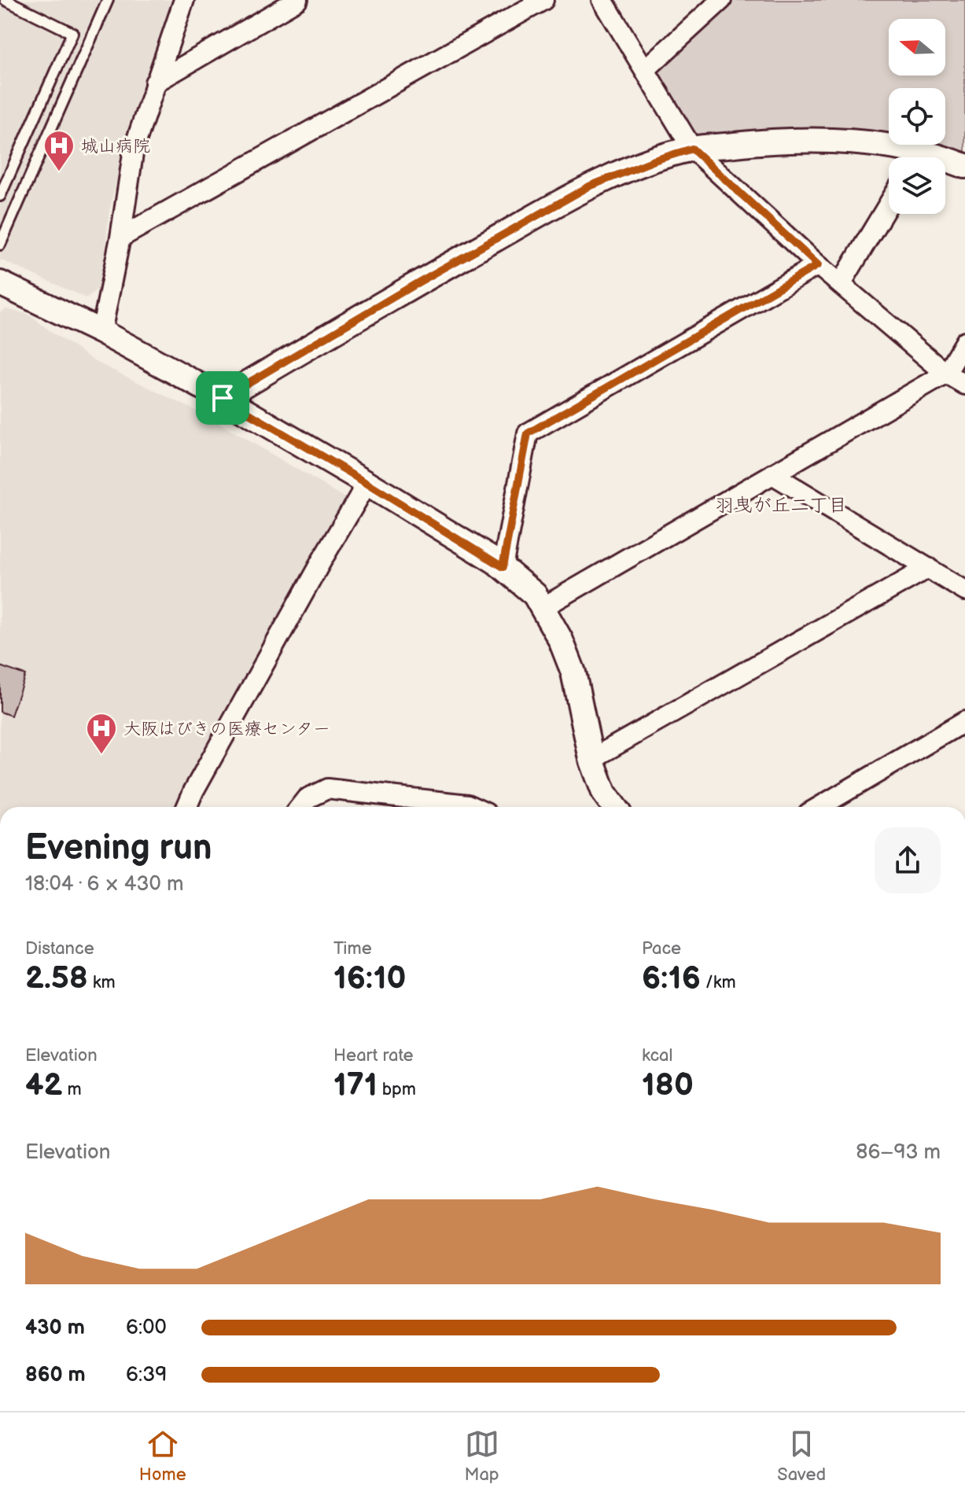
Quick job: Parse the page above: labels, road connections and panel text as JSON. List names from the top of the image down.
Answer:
{
  "districts": ["羽曳が丘二丁目"],
  "places": {
    "hospital": ["城山病院", "大阪はびきの医療センター"]
  },
  "north": "left",
  "page": {
    "heading": ["Evening run", "18:04 · 6 × 430 m"],
    "stats": [
      ["Distance", "2.58 km"],
      ["Time", "16:10"],
      ["Pace", "6:16 /km"],
      ["Elevation", "42 m"],
      ["Heart rate", "171 bpm"],
      ["kcal", "180"]
    ],
    "chart": ["Elevation", "86–93 m"],
    "list": [
      {
        "name": "430 m",
        "note": "6:00"
      },
      {
        "name": "860 m",
        "note": "6:39"
      }
    ],
    "tabs": ["Home", "Map", "Saved"]
  }
}
